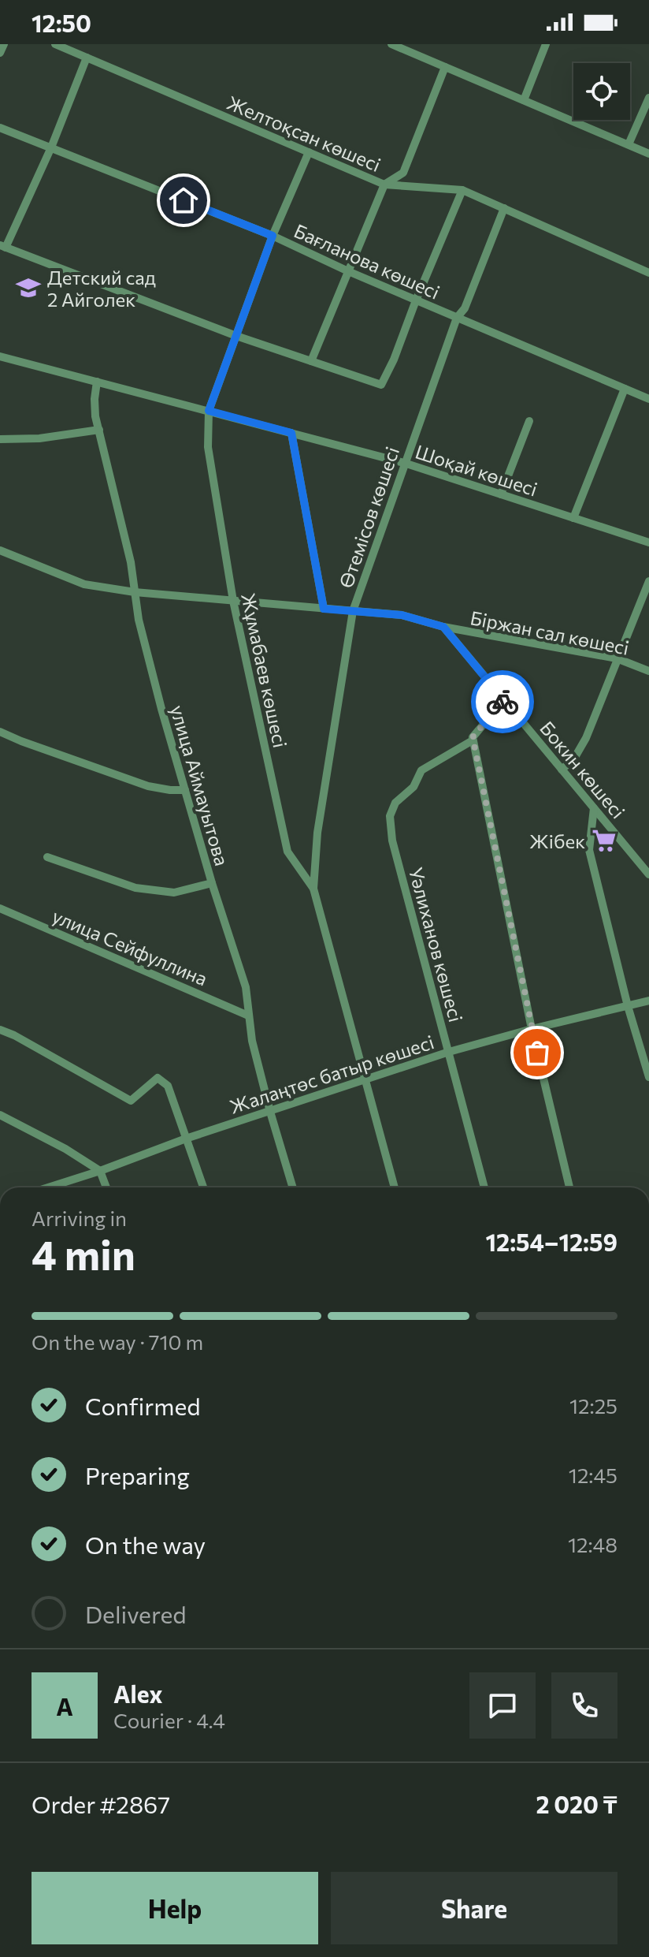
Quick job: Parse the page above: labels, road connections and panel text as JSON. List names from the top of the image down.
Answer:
{
  "streets": {
    "street": [
      "Желтоқсан көшесі",
      "Бағланова көшесі",
      "Шоқай көшесі",
      "Өтемісов көшесі",
      "Біржан сал көшесі",
      "Жұмабаев көшесі",
      "Бокин көшесі",
      "улица Аймауытова",
      "Уәлиханов көшесі",
      "улица Сейфуллина",
      "Жалаңтөс батыр көшесі"
    ]
  },
  "crossings": [
    ["Желтоқсан көшесі", "Өтемісов көшесі"],
    ["Желтоқсан көшесі", "Жұмабаев көшесі"],
    ["Бағланова көшесі", "Өтемісов көшесі"],
    ["Бағланова көшесі", "Жұмабаев көшесі"],
    ["Шоқай көшесі", "Өтемісов көшесі"],
    ["Шоқай көшесі", "Жұмабаев көшесі"],
    ["Шоқай көшесі", "улица Аймауытова"],
    ["Өтемісов көшесі", "Біржан сал көшесі"],
    ["Өтемісов көшесі", "Жұмабаев көшесі"],
    ["Біржан сал көшесі", "Жұмабаев көшесі"],
    ["Біржан сал көшесі", "Бокин көшесі"],
    ["Біржан сал көшесі", "улица Аймауытова"],
    ["Жұмабаев көшесі", "Жалаңтөс батыр көшесі"],
    ["улица Аймауытова", "улица Сейфуллина"],
    ["улица Аймауытова", "Жалаңтөс батыр көшесі"],
    ["Уәлиханов көшесі", "Жалаңтөс батыр көшесі"]
  ],
  "places": {
    "school or university": ["Детский сад 2 Айголек"],
    "supermarket": ["Жібек"]
  },
  "page": {
    "status": "12:50",
    "heading": ["4 min", "Arriving in", "12:54–12:59"],
    "panel": [
      "Alex",
      "Courier · 4.4",
      "Order #2867",
      "2 020 ₸"
    ],
    "bar": "On the way · 710 m",
    "list": [
      ["Confirmed", "12:25"],
      ["Preparing", "12:45"],
      ["On the way", "12:48"],
      "Delivered"
    ],
    "round": "A",
    "buttons": ["Help", "Share"]
  }
}
